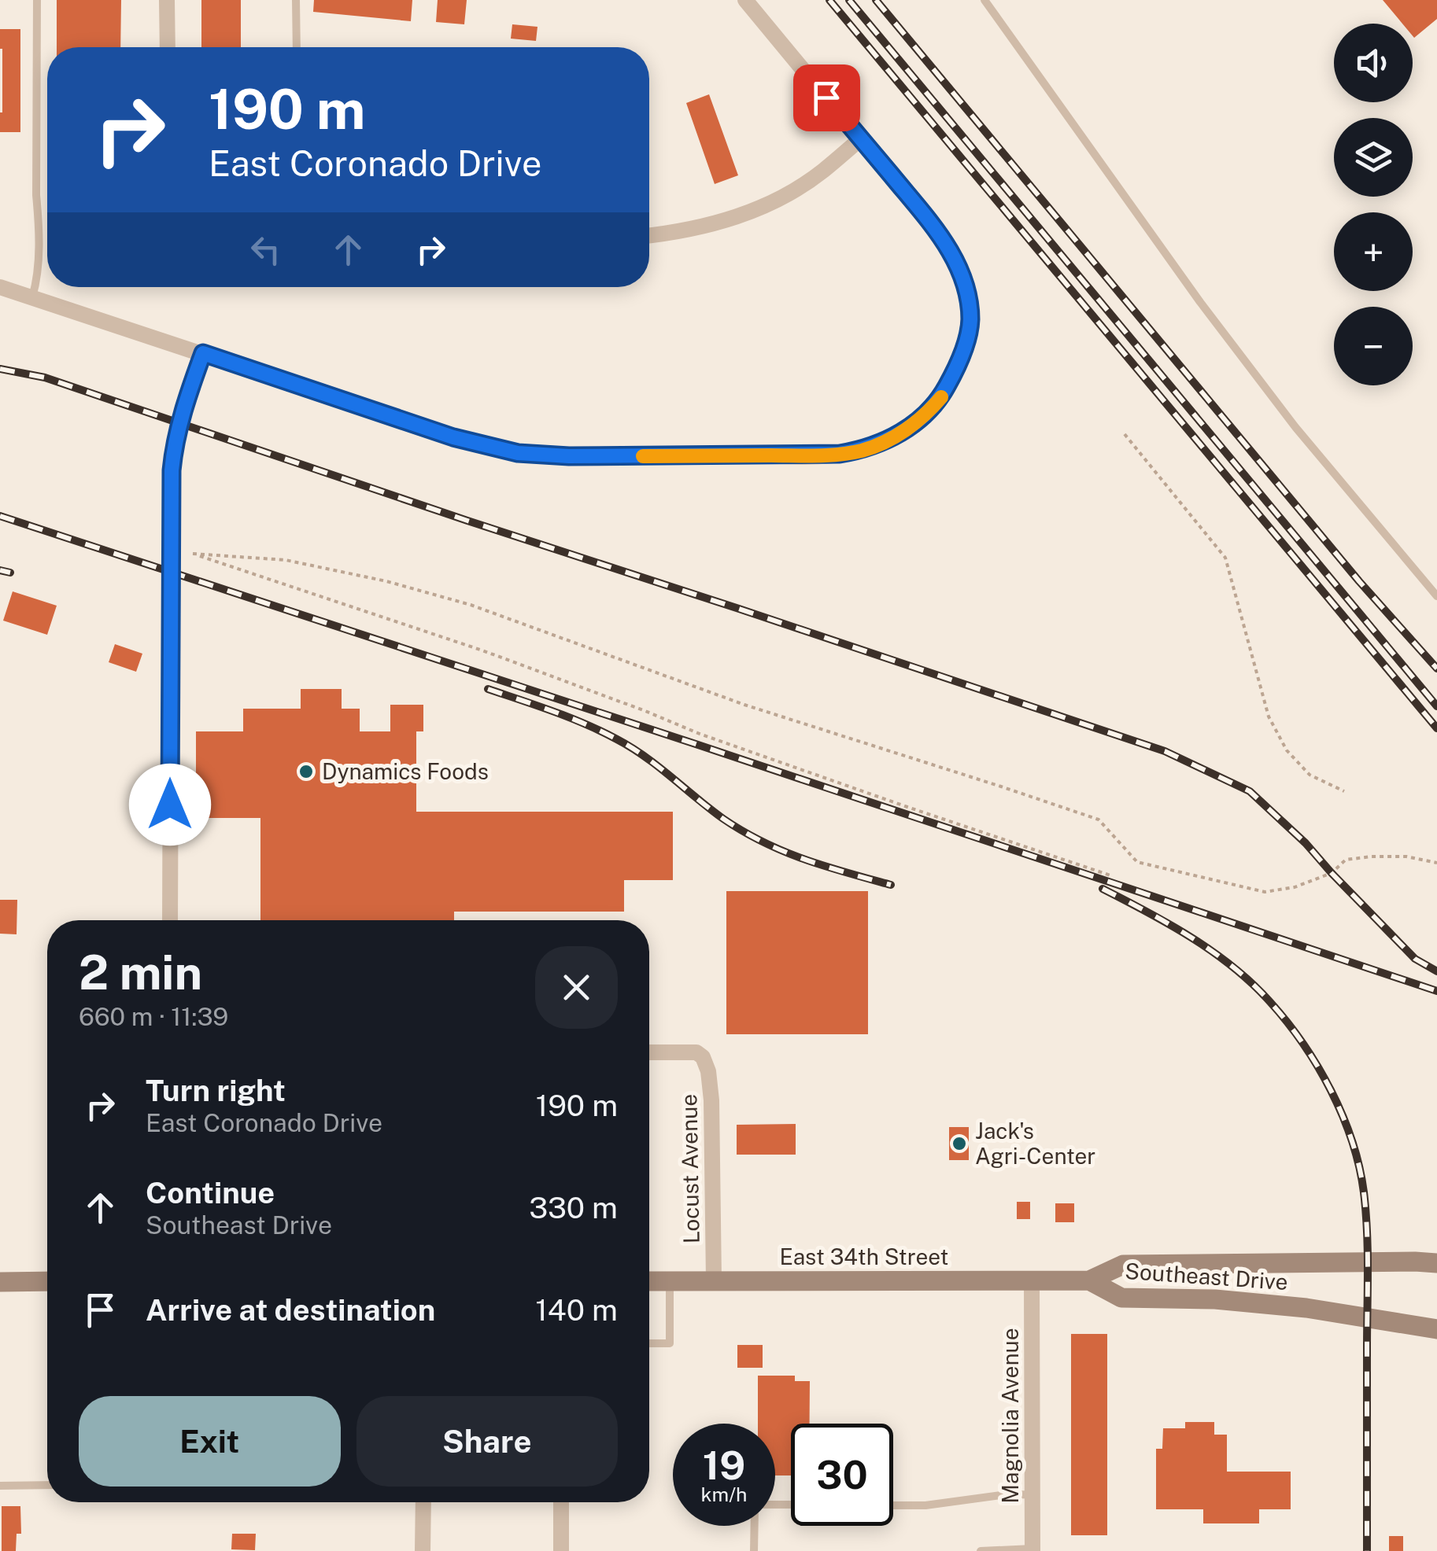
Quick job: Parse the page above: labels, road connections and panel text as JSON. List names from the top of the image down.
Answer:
{
  "streets": {
    "main road": ["East 34th Street", "Southeast Drive"],
    "street": ["Locust Avenue", "Magnolia Avenue"]
  },
  "crossings": [
    ["Locust Avenue", "East 34th Street"],
    ["East 34th Street", "Southeast Drive"],
    ["East 34th Street", "Magnolia Avenue"]
  ],
  "places": ["Dynamics Foods", "Jack's Agri-Center"],
  "page": {
    "map_buttons": ["+", "−"],
    "turn": ["190 m", "East Coronado Drive"],
    "heading": ["2 min", "660 m · 11:39"],
    "list": [
      {
        "name": "Turn right",
        "note": "East Coronado Drive",
        "value": "190 m"
      },
      {
        "name": "Continue",
        "note": "Southeast Drive",
        "value": "330 m"
      },
      {
        "name": "Arrive at destination",
        "value": "140 m"
      }
    ],
    "buttons": ["Exit", "Share"],
    "speed": "19 km/h",
    "limit": "30"
  }
}
